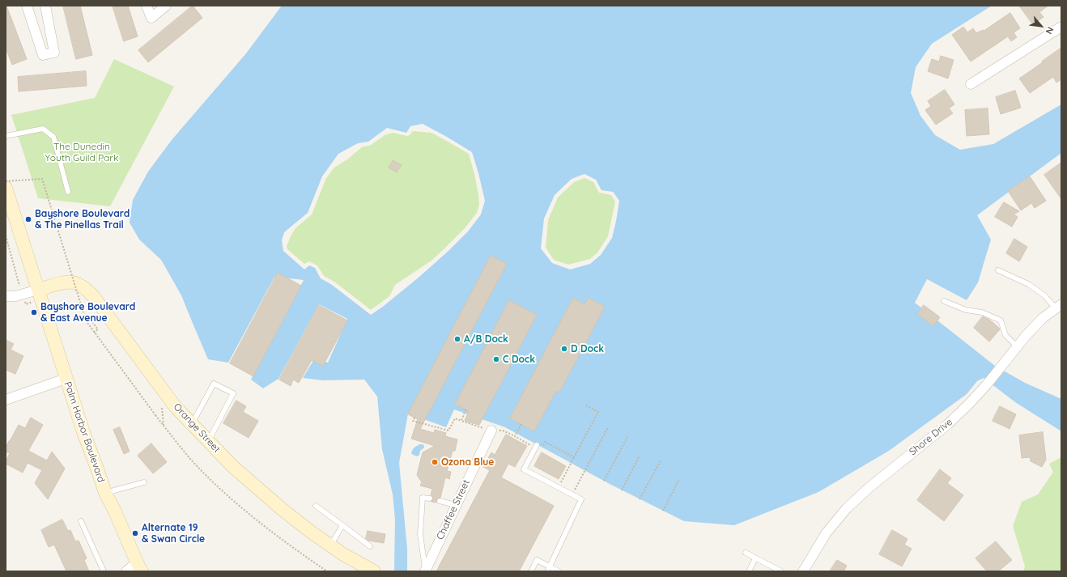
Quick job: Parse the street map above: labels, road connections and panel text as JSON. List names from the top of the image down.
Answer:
{
  "streets": {
    "street": [
      "Orange Street",
      "Palm Harbor Boulevard",
      "Shore Drive",
      "Chaffee Street"
    ]
  },
  "crossings": [
    ["Orange Street", "Palm Harbor Boulevard"]
  ],
  "parks": ["The Dunedin Youth Guild Park"],
  "places": [
    "Bayshore Boulevard & The Pinellas Trail",
    "Bayshore Boulevard & East Avenue",
    "A/B Dock",
    "D Dock",
    "C Dock",
    "Ozona Blue",
    "Alternate 19 & Swan Circle"
  ],
  "north": "bottom right"
}
